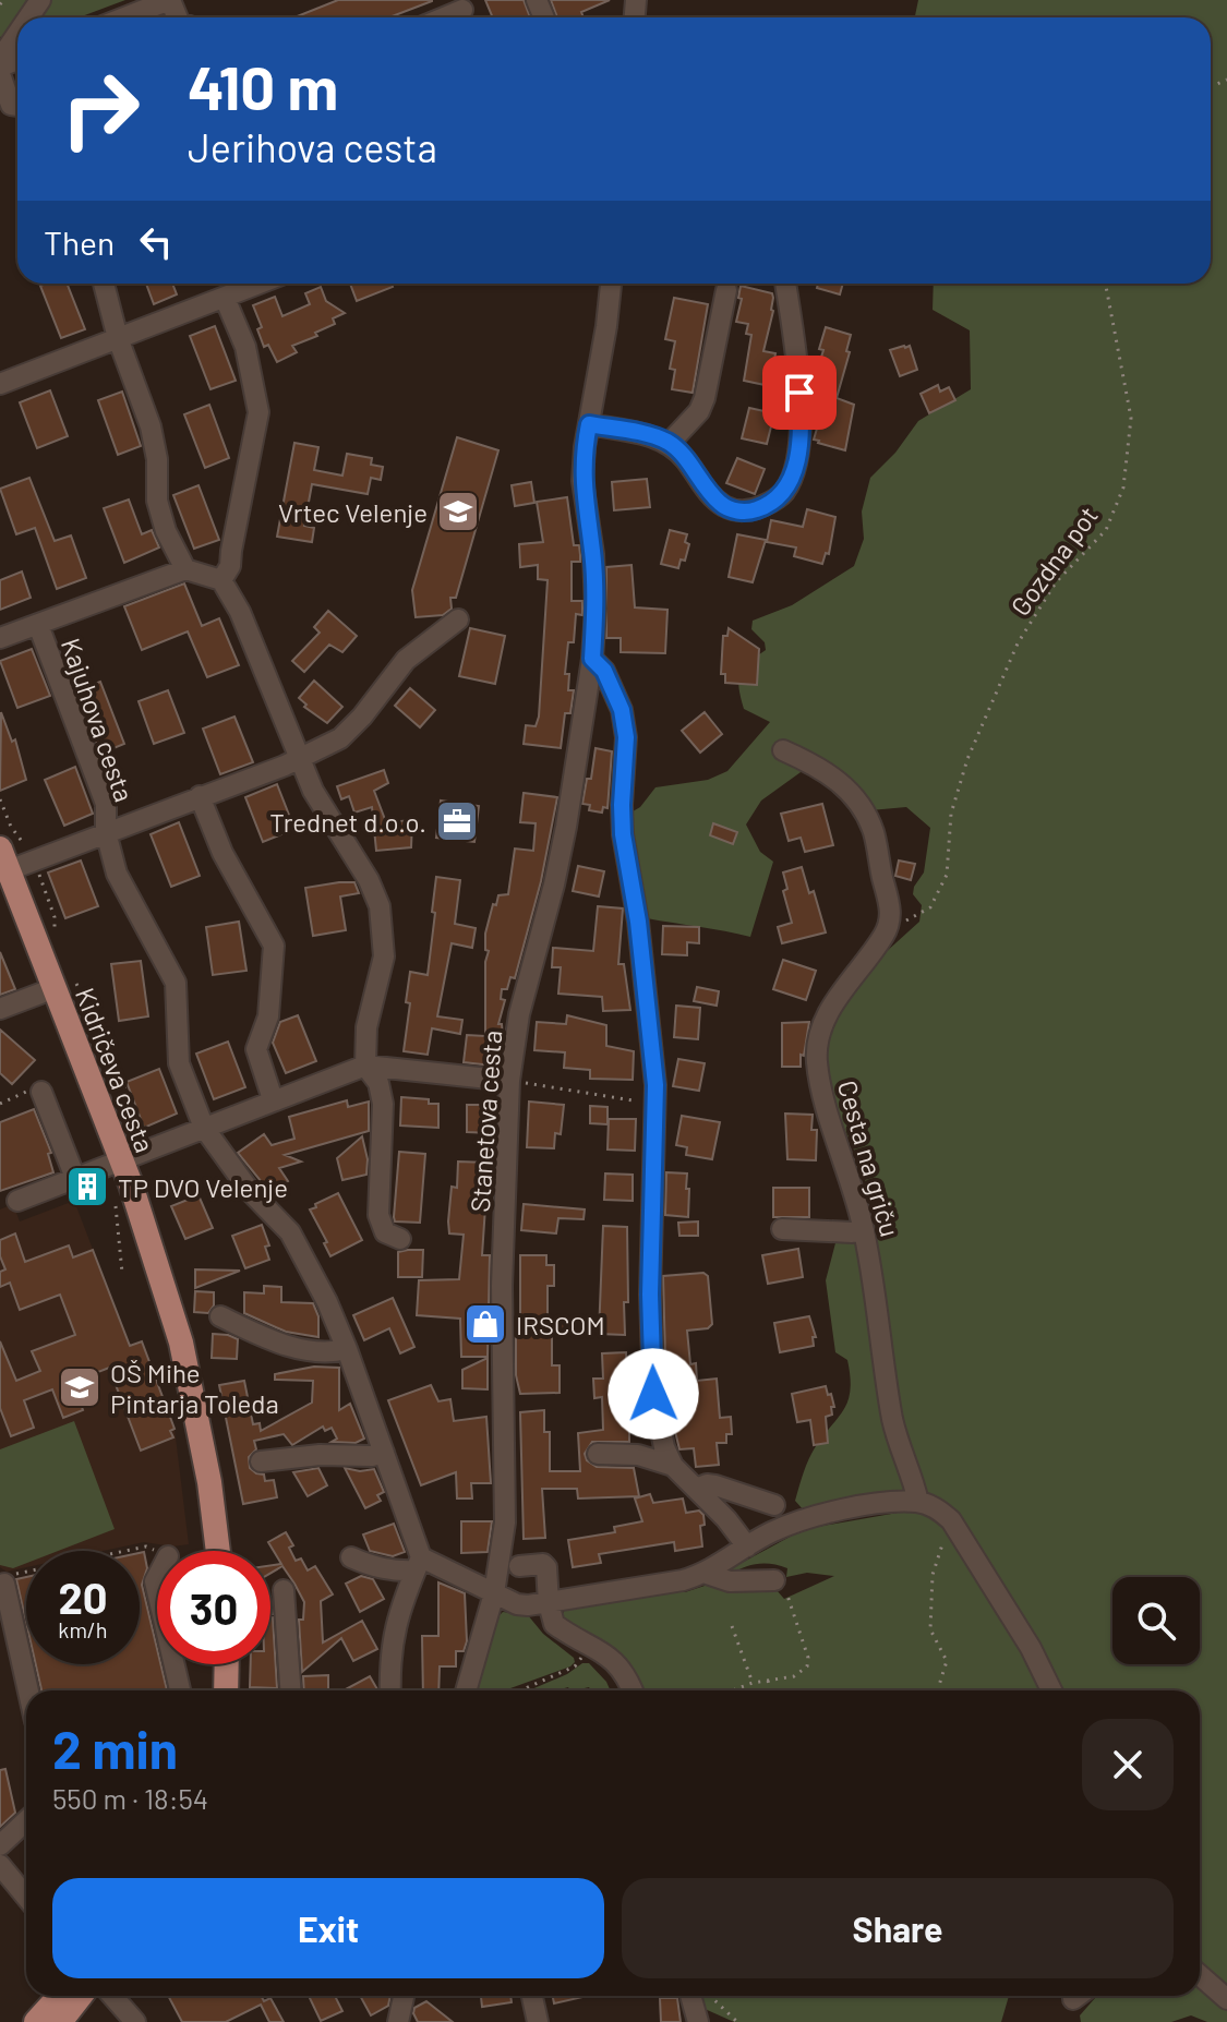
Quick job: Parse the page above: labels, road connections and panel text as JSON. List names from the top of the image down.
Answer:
{
  "streets": {
    "main road": ["Kidričeva cesta"],
    "street": ["Kajuhova cesta", "Stanetova cesta", "Cesta na griču"],
    "path": ["Gozdna pot"]
  },
  "crossings": [
    ["Gozdna pot", "Cesta na griču"],
    ["Kajuhova cesta", "Kidričeva cesta"]
  ],
  "places": {
    "school or university": ["Vrtec Velenje", "OŠ Mihe Pintarja Toleda"],
    "office": ["Trednet d.o.o."],
    "building": ["TP DVO Velenje"],
    "shop": ["IRSCOM"]
  },
  "page": {
    "turn": ["410 m", "Jerihova cesta"],
    "then": "Then",
    "speed": "20 km/h",
    "limit": "30",
    "heading": ["2 min", "550 m · 18:54"],
    "buttons": ["Exit", "Share"]
  }
}
